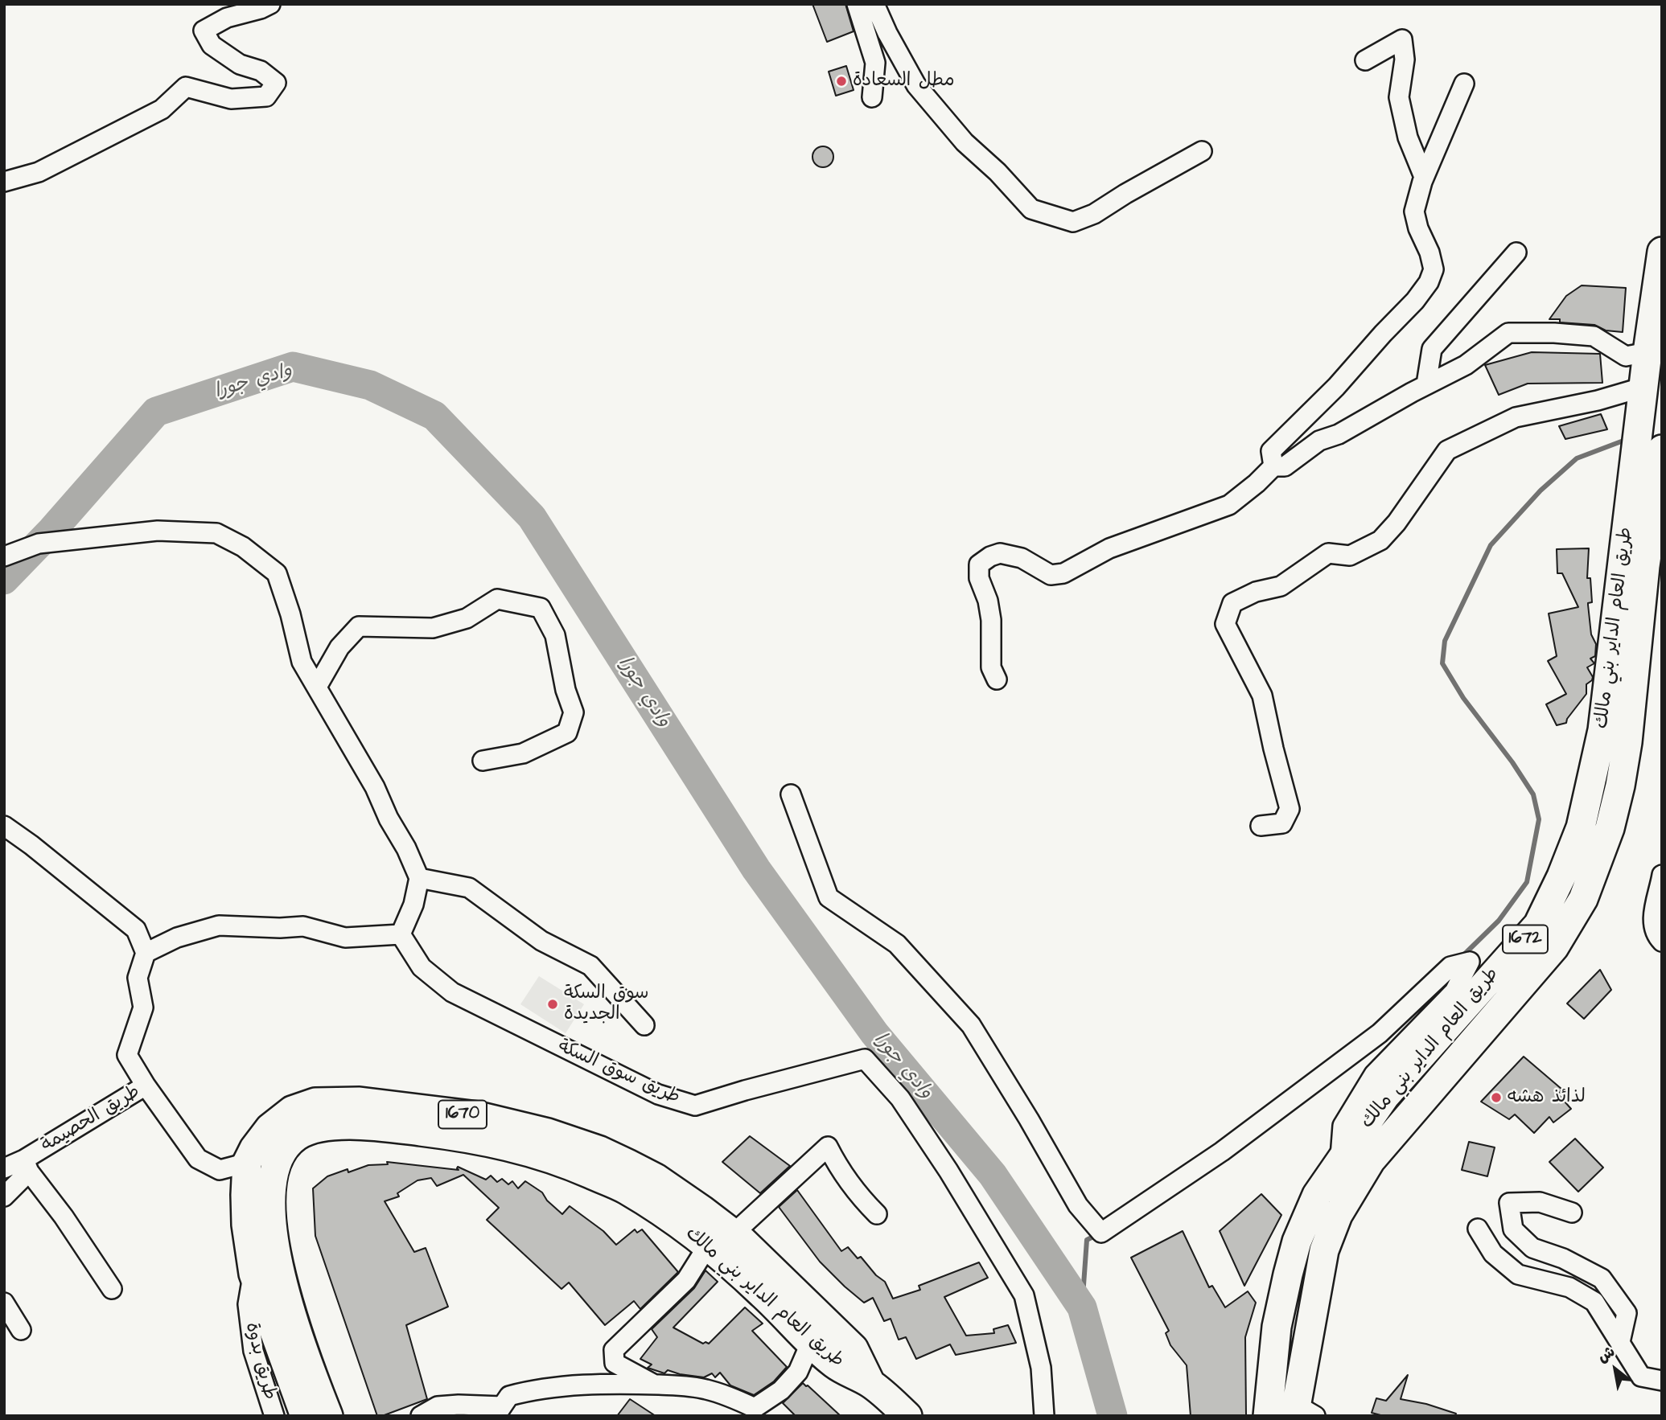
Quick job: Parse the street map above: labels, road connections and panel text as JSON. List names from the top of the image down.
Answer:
{
  "streets": {
    "highway": [
      "طريق العام الداير بني مالك",
      "1672",
      "1670",
      "طريق الحصيمة"
    ],
    "street": ["طريق سوق السكة", "طريق بدوة"]
  },
  "crossings": [
    ["طريق العام الداير بني مالك", "طريق الحصيمة"]
  ],
  "water": ["وادي جورا"],
  "places": ["مطل السعادة", "سوق السكة الجديدة", "لذائذ هشه"],
  "north": "top left"
}
